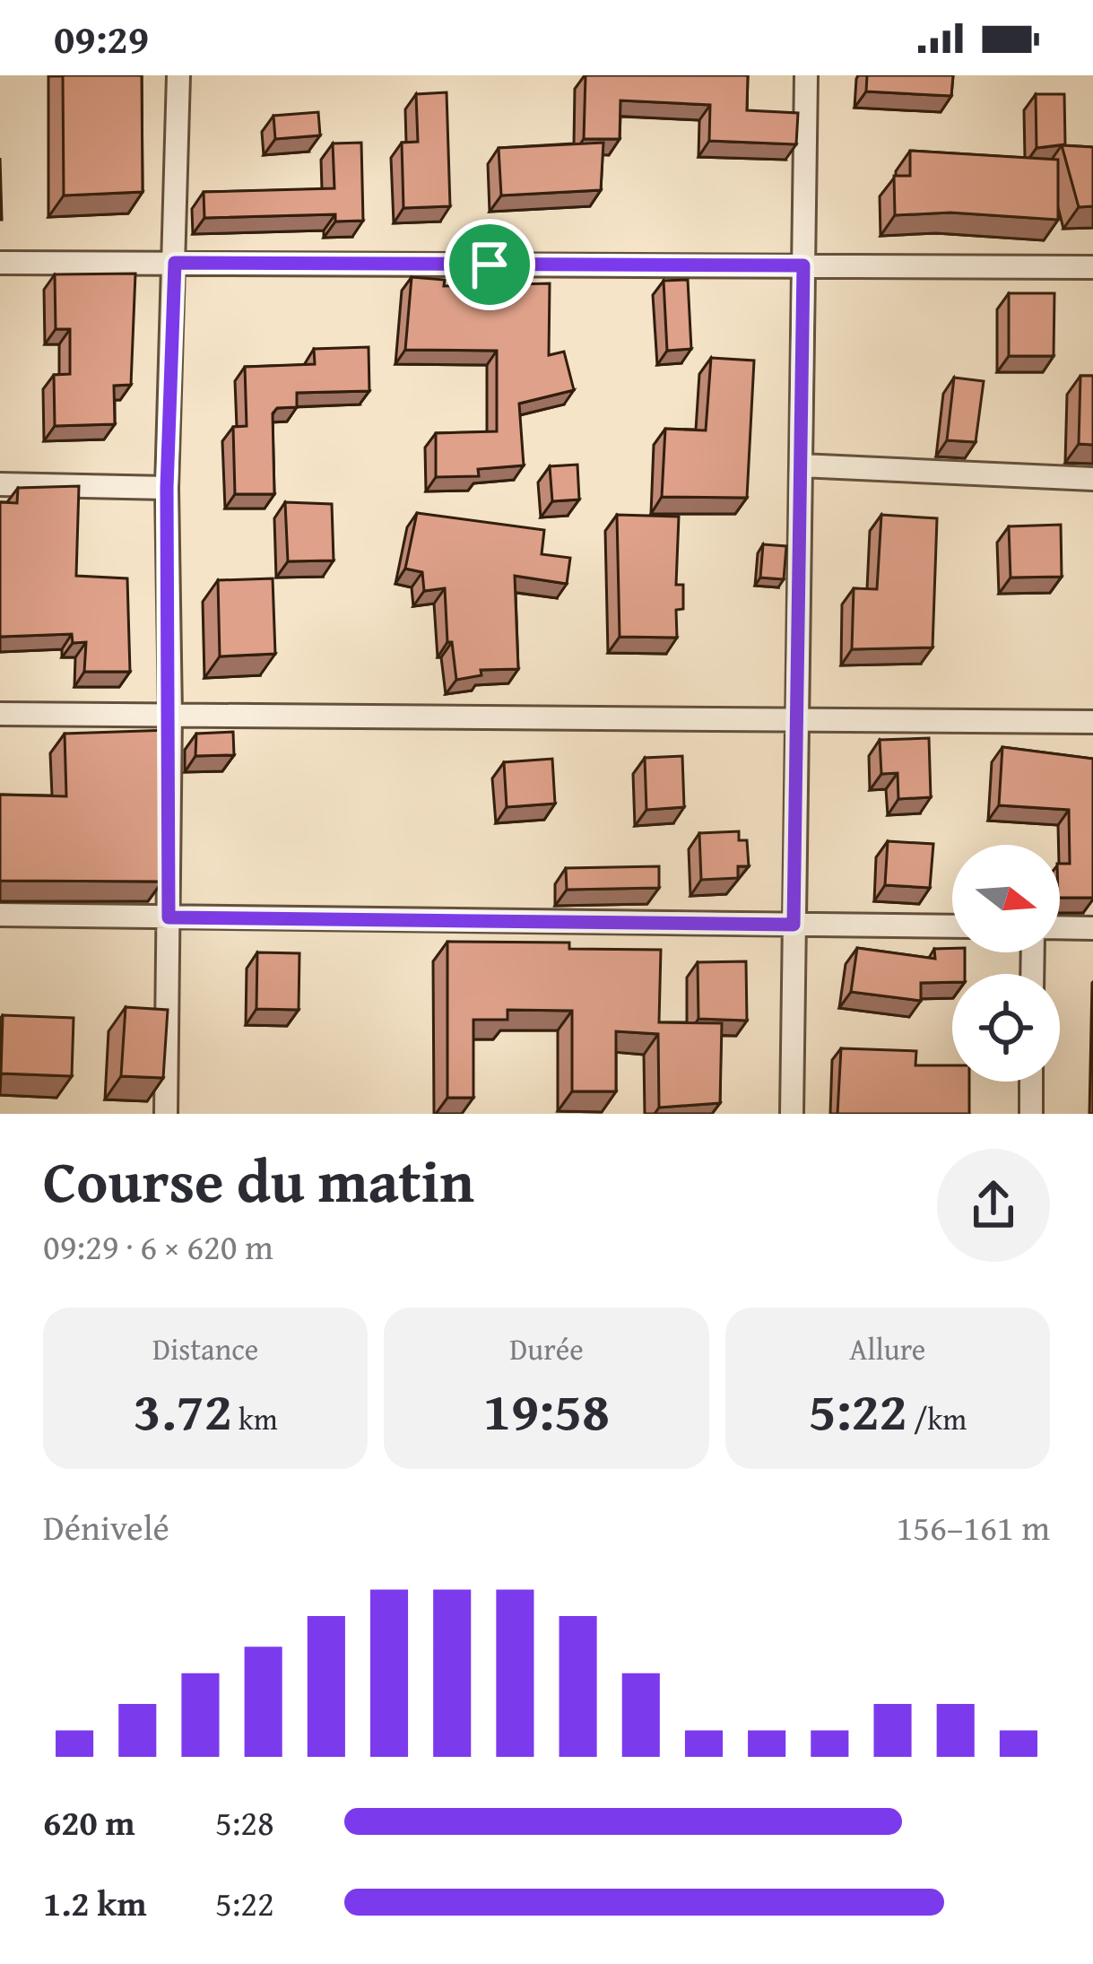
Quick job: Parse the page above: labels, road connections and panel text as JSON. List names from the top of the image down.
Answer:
{
  "north": "right",
  "page": {
    "status": "09:29",
    "heading": ["Course du matin", "09:29 · 6 × 620 m"],
    "stats": [
      ["Distance", "3.72 km"],
      ["Durée", "19:58"],
      ["Allure", "5:22 /km"]
    ],
    "chart": ["Dénivelé", "156–161 m"],
    "list": [
      {
        "name": "620 m",
        "note": "5:28"
      },
      {
        "name": "1.2 km",
        "note": "5:22"
      }
    ]
  }
}
